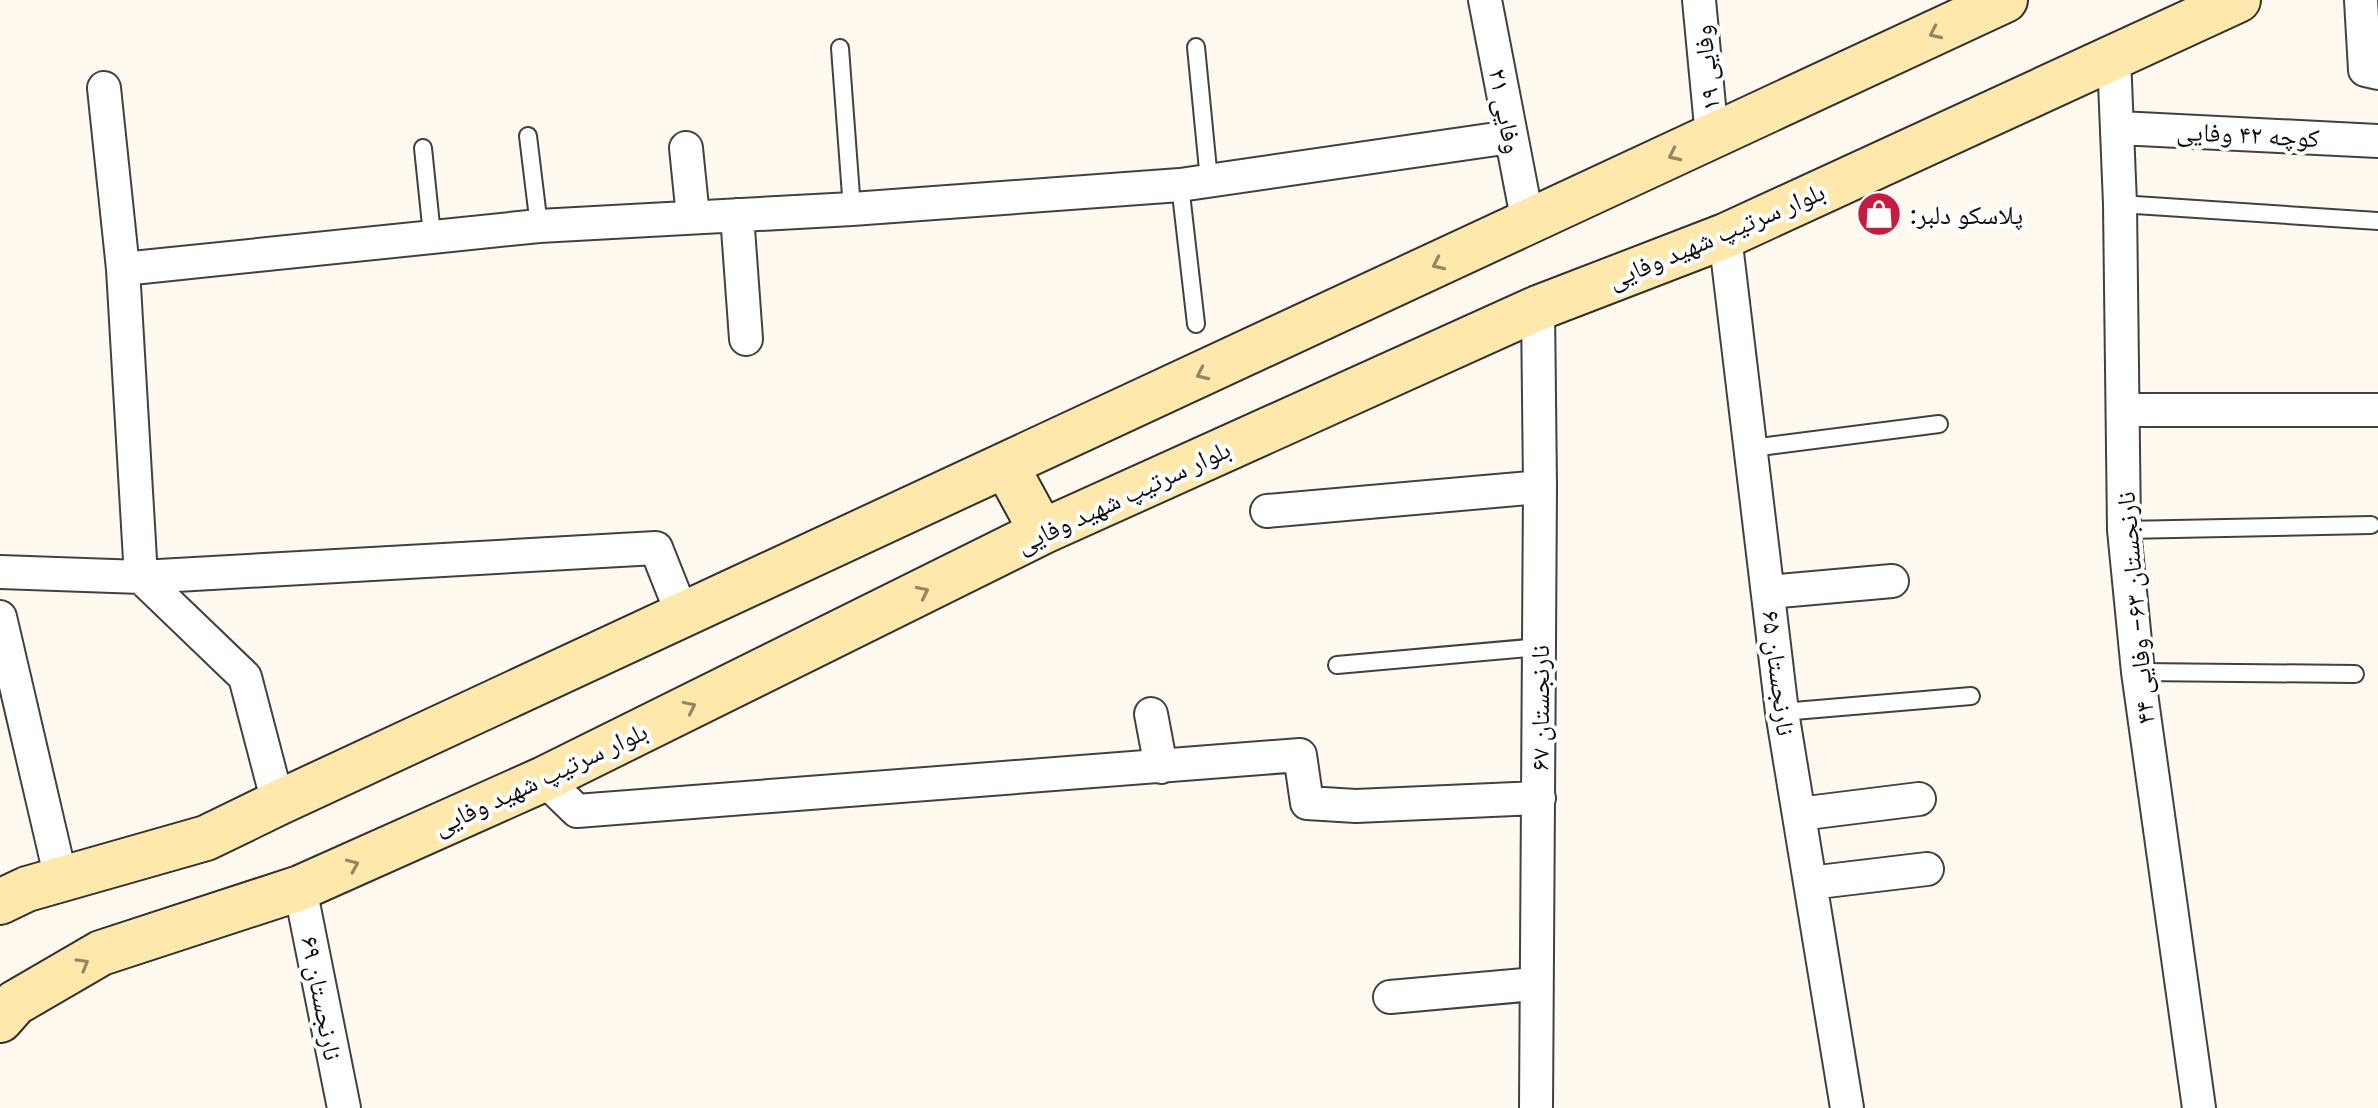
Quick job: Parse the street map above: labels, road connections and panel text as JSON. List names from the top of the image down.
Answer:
{
  "streets": {
    "main road": ["بلوار سرتیپ شهید وفایی"],
    "street": [
      "وفایی ۱۹",
      "وفایی ۲۱",
      "کوچه ۴۲ وفایی",
      "نارنجستان ۶۳- وفایی ۴۴",
      "نارنجستان ۶۵",
      "نارنجستان ۶۷",
      "نارنجستان ۶۹"
    ]
  },
  "crossings": [
    ["کوچه ۴۲ وفایی", "نارنجستان ۶۳- وفایی ۴۴"],
    ["بلوار سرتیپ شهید وفایی", "نارنجستان ۶۳- وفایی ۴۴"],
    ["بلوار سرتیپ شهید وفایی", "نارنجستان ۶۵"],
    ["بلوار سرتیپ شهید وفایی", "نارنجستان ۶۷"],
    ["بلوار سرتیپ شهید وفایی", "نارنجستان ۶۹"]
  ],
  "places": {
    "shop": [":پلاسکو دلبر"]
  }
}
